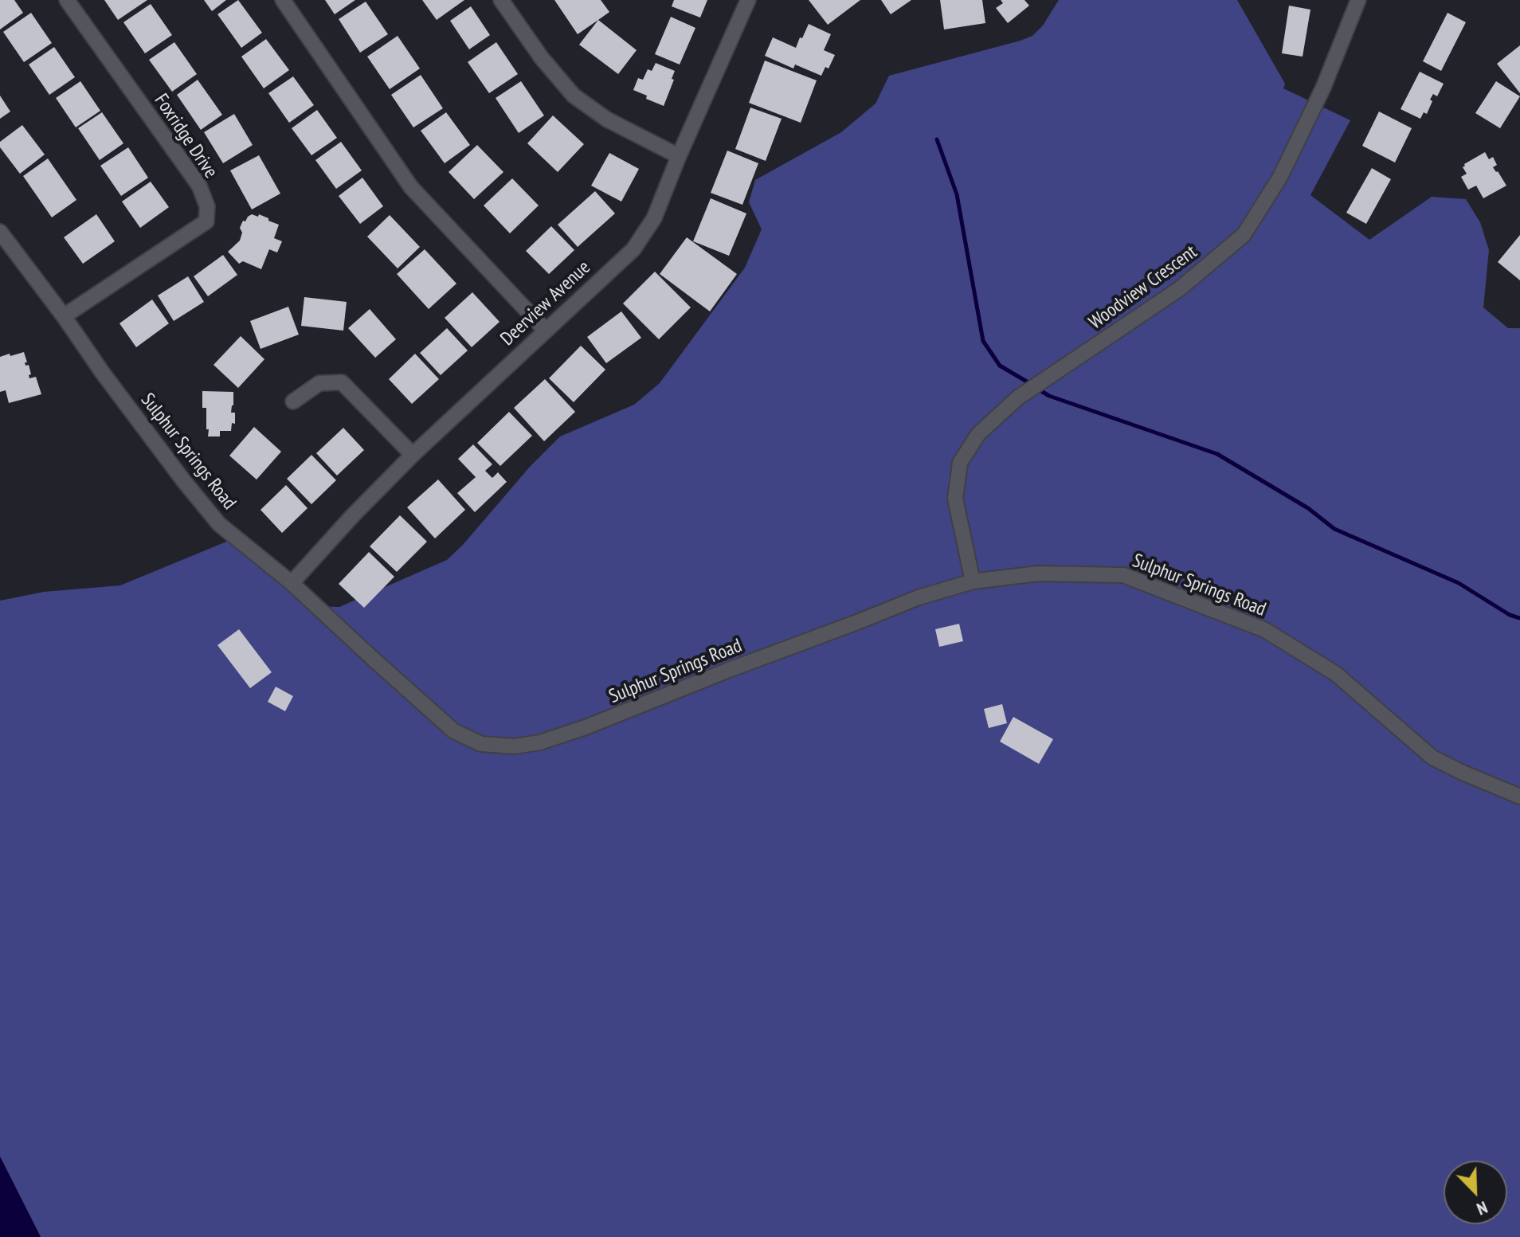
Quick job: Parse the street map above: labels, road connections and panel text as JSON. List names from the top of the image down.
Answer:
{
  "streets": {
    "street": [
      "Foxridge Drive",
      "Woodview Crescent",
      "Deerview Avenue",
      "Sulphur Springs Road"
    ]
  },
  "crossings": [
    ["Foxridge Drive", "Sulphur Springs Road"],
    ["Woodview Crescent", "Sulphur Springs Road"],
    ["Deerview Avenue", "Sulphur Springs Road"]
  ],
  "north": "bottom right"
}
